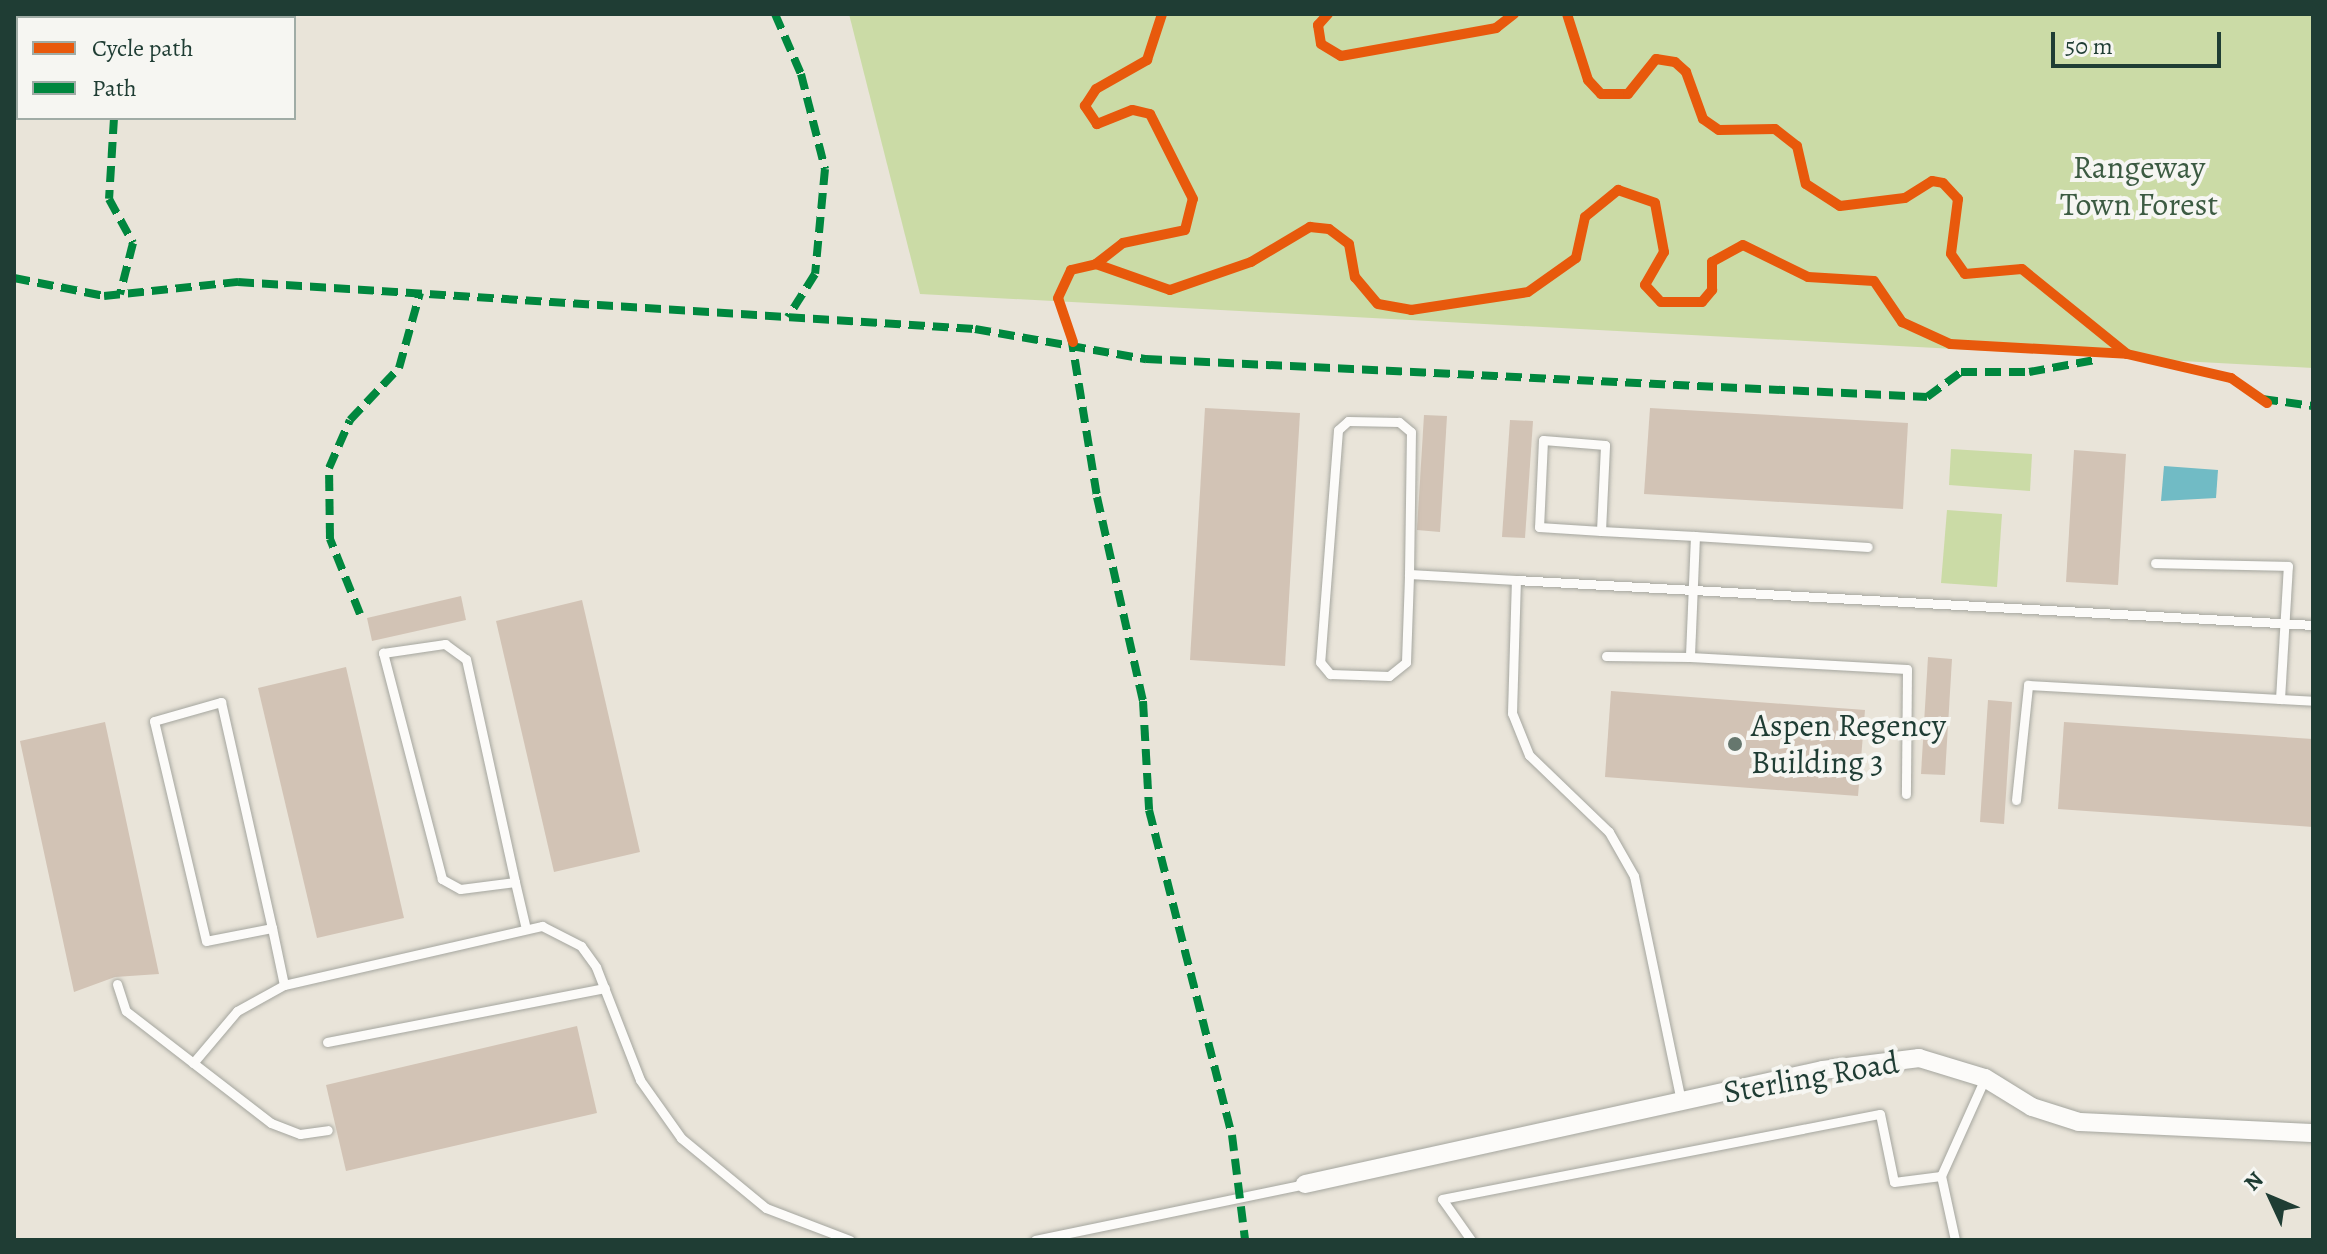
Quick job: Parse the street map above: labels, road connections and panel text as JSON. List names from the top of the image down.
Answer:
{
  "streets": {
    "street": ["Sterling Road"]
  },
  "parks": ["Rangeway Town Forest"],
  "places": ["Aspen Regency Building 3"],
  "legend": ["Cycle path", "Path"],
  "scale_bar": "50 m",
  "north": "top left"
}
